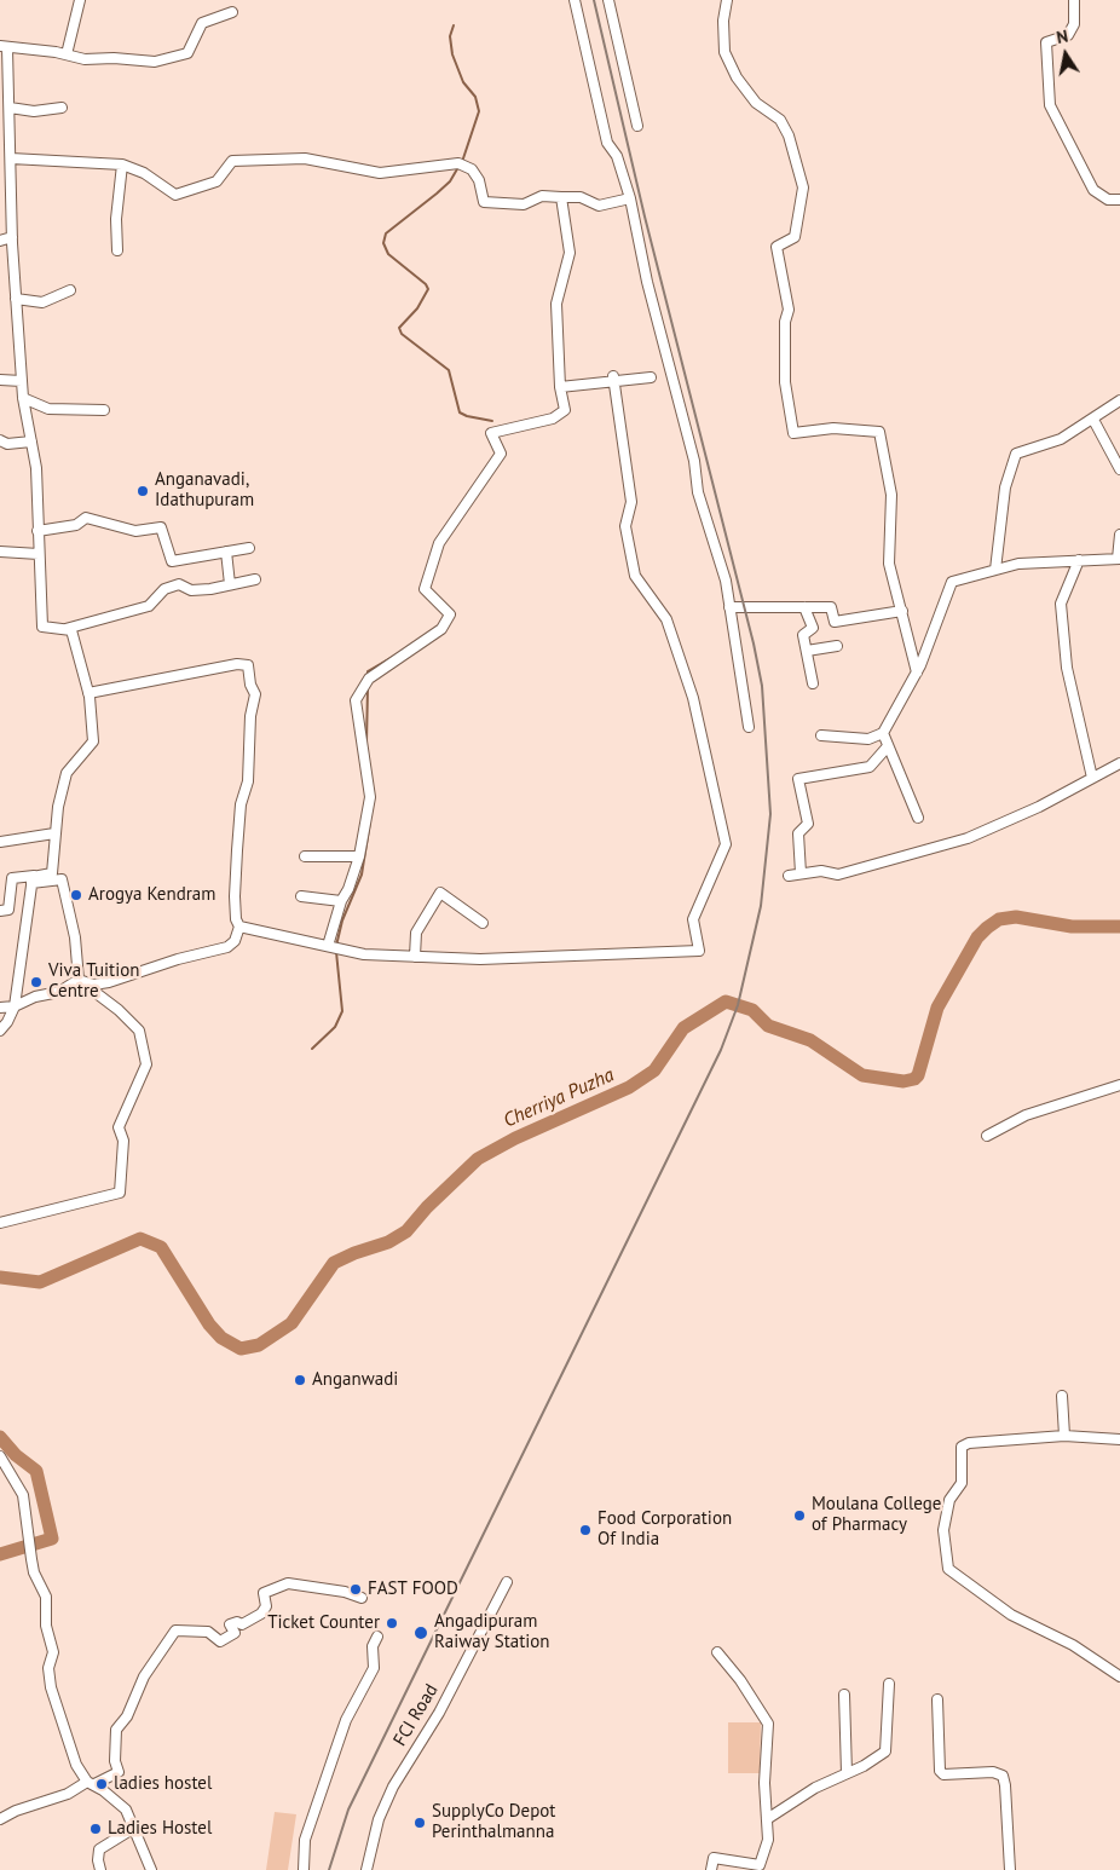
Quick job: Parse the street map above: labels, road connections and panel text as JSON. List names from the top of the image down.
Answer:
{
  "streets": {
    "street": ["FCI Road"]
  },
  "water": ["Cherriya Puzha"],
  "places": [
    "Anganavadi, Idathupuram",
    "Arogya Kendram",
    "Viva Tuition Centre",
    "Anganwadi",
    "Moulana College of Pharmacy",
    "Food Corporation Of India",
    "FAST FOOD",
    "Ticket Counter",
    "Angadipuram Raiway Station",
    "ladies hostel",
    "SupplyCo Depot Perinthalmanna",
    "Ladies Hostel"
  ],
  "north": "top"
}
